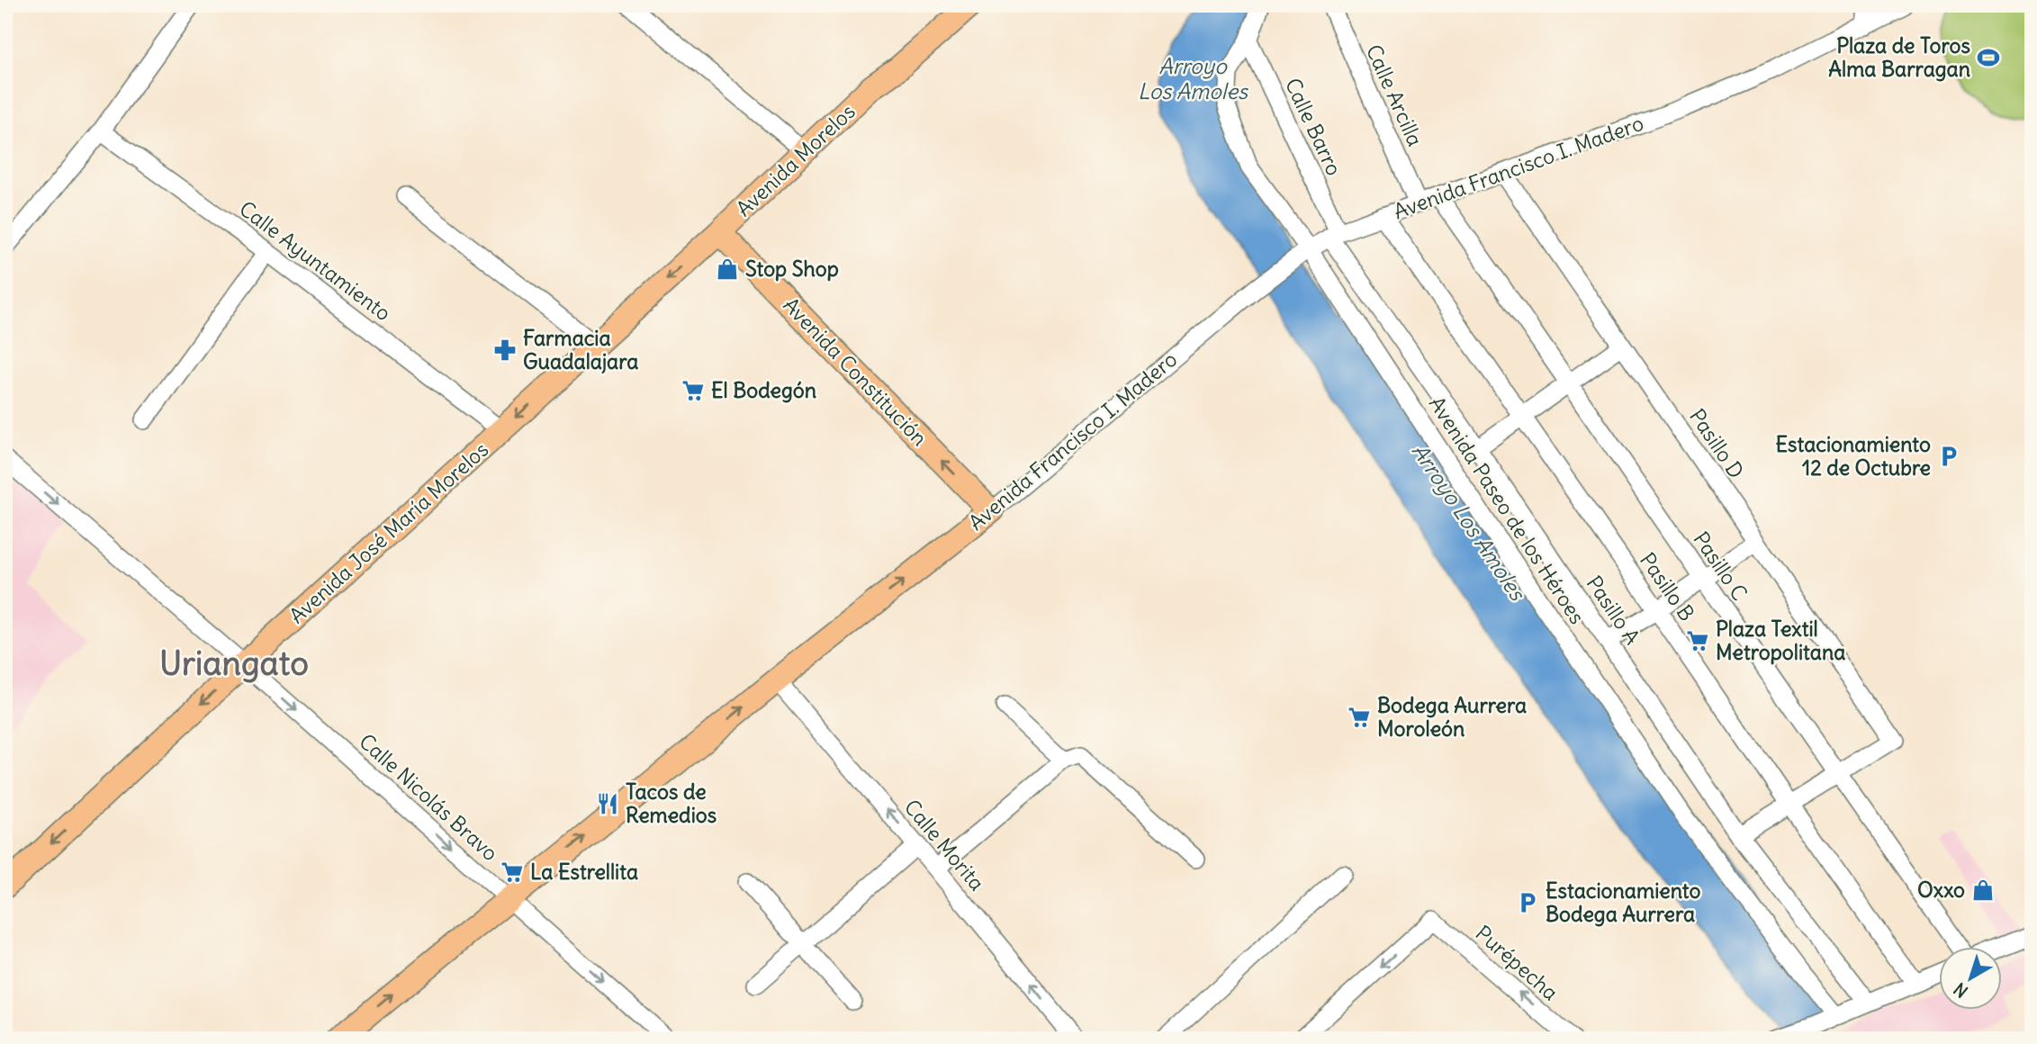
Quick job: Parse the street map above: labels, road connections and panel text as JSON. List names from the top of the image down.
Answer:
{
  "streets": {
    "main road": [
      "Avenida Morelos",
      "Avenida Francisco I. Madero",
      "Avenida Constitución",
      "Avenida José María Morelos"
    ],
    "street": [
      "Calle Arcilla",
      "Calle Barro",
      "Calle Ayuntamiento",
      "Pasillo D",
      "Avenida Paseo de los Héroes",
      "Pasillo C",
      "Pasillo B",
      "Pasillo A",
      "Calle Nicolás Bravo",
      "Calle Morita",
      "Purépecha"
    ]
  },
  "crossings": [
    ["Calle Arcilla", "Avenida Francisco I. Madero"],
    ["Calle Barro", "Avenida Francisco I. Madero"],
    ["Calle Barro", "Avenida Paseo de los Héroes"],
    ["Calle Barro", "Pasillo A"],
    ["Avenida Morelos", "Avenida Constitución"],
    ["Avenida Morelos", "Avenida José María Morelos"],
    ["Avenida Francisco I. Madero", "Avenida Constitución"],
    ["Avenida Francisco I. Madero", "Pasillo D"],
    ["Avenida Francisco I. Madero", "Avenida Paseo de los Héroes"],
    ["Avenida Francisco I. Madero", "Pasillo C"],
    ["Avenida Francisco I. Madero", "Pasillo B"],
    ["Avenida Francisco I. Madero", "Pasillo A"],
    ["Avenida Francisco I. Madero", "Calle Nicolás Bravo"],
    ["Avenida Francisco I. Madero", "Calle Morita"],
    ["Calle Ayuntamiento", "Avenida José María Morelos"],
    ["Avenida Constitución", "Avenida José María Morelos"],
    ["Pasillo D", "Pasillo C"],
    ["Avenida José María Morelos", "Calle Nicolás Bravo"]
  ],
  "one_way": [
    "Avenida Francisco I. Madero",
    "Avenida Constitución",
    "Avenida José María Morelos",
    "Calle Nicolás Bravo"
  ],
  "districts": ["Uriangato"],
  "water": ["Arroyo Los Amoles"],
  "places": {
    "sports": ["Plaza de Toros Alma Barragan"],
    "shop": ["Stop Shop", "Oxxo"],
    "pharmacy": ["Farmacia Guadalajara"],
    "supermarket": [
      "El Bodegón",
      "Plaza Textil Metropolitana",
      "Bodega Aurrera Moroleón",
      "La Estrellita"
    ],
    "parking": ["Estacionamiento 12 de Octubre", "Estacionamiento Bodega Aurrera"],
    "restaurant": ["Tacos de Remedios"]
  },
  "north": "bottom left"
}
